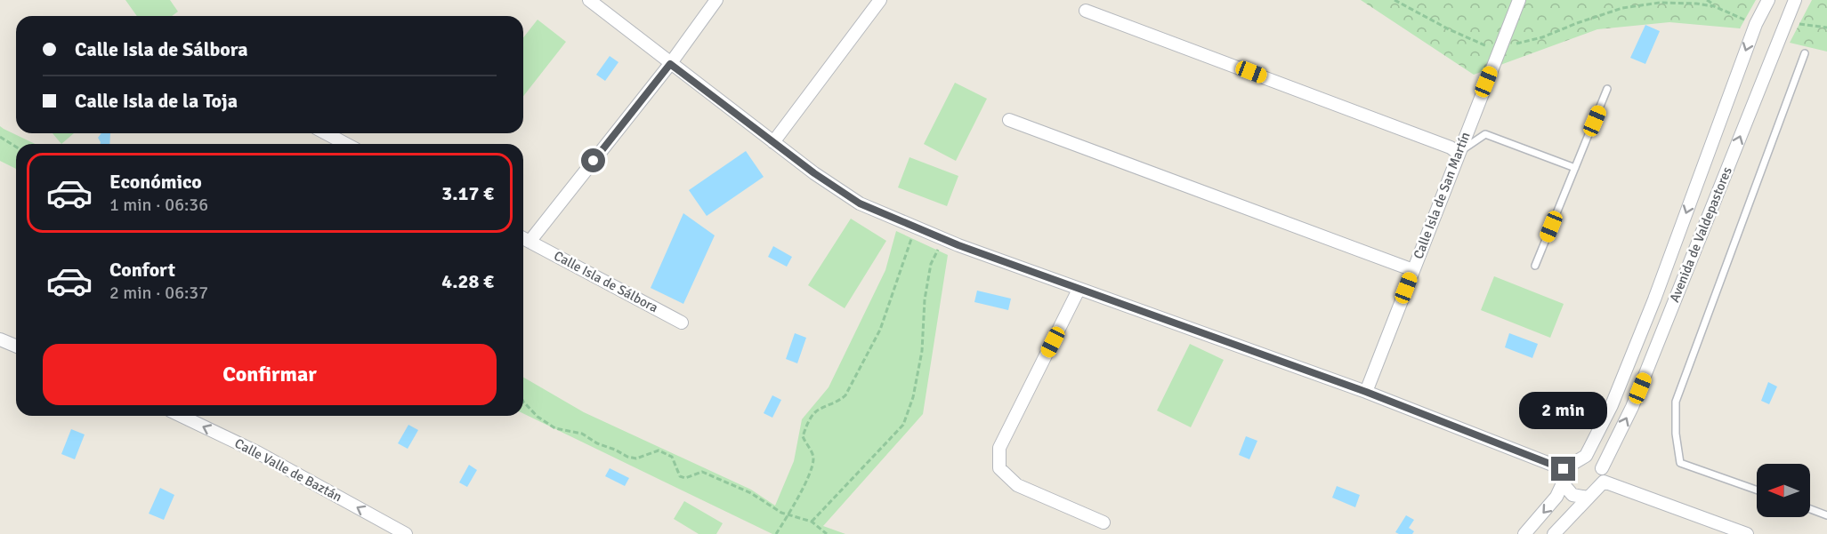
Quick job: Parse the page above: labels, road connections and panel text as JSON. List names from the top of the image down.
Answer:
{
  "streets": {
    "street": [
      "Calle Isla de San Martín",
      "Avenida de Valdepastores",
      "Calle Isla de Sálbora",
      "Calle Valle de Baztán"
    ]
  },
  "one_way": ["Calle Valle de Baztán"],
  "north": "left",
  "page": {
    "banner": ["Calle Isla de Sálbora", "Calle Isla de la Toja"],
    "list": [
      {
        "name": "Económico",
        "note": "1 min · 06:36",
        "value": "3.17 €"
      },
      {
        "name": "Confort",
        "note": "2 min · 06:37",
        "value": "4.28 €"
      }
    ],
    "buttons": "Confirmar",
    "bubble": "2 min"
  }
}
